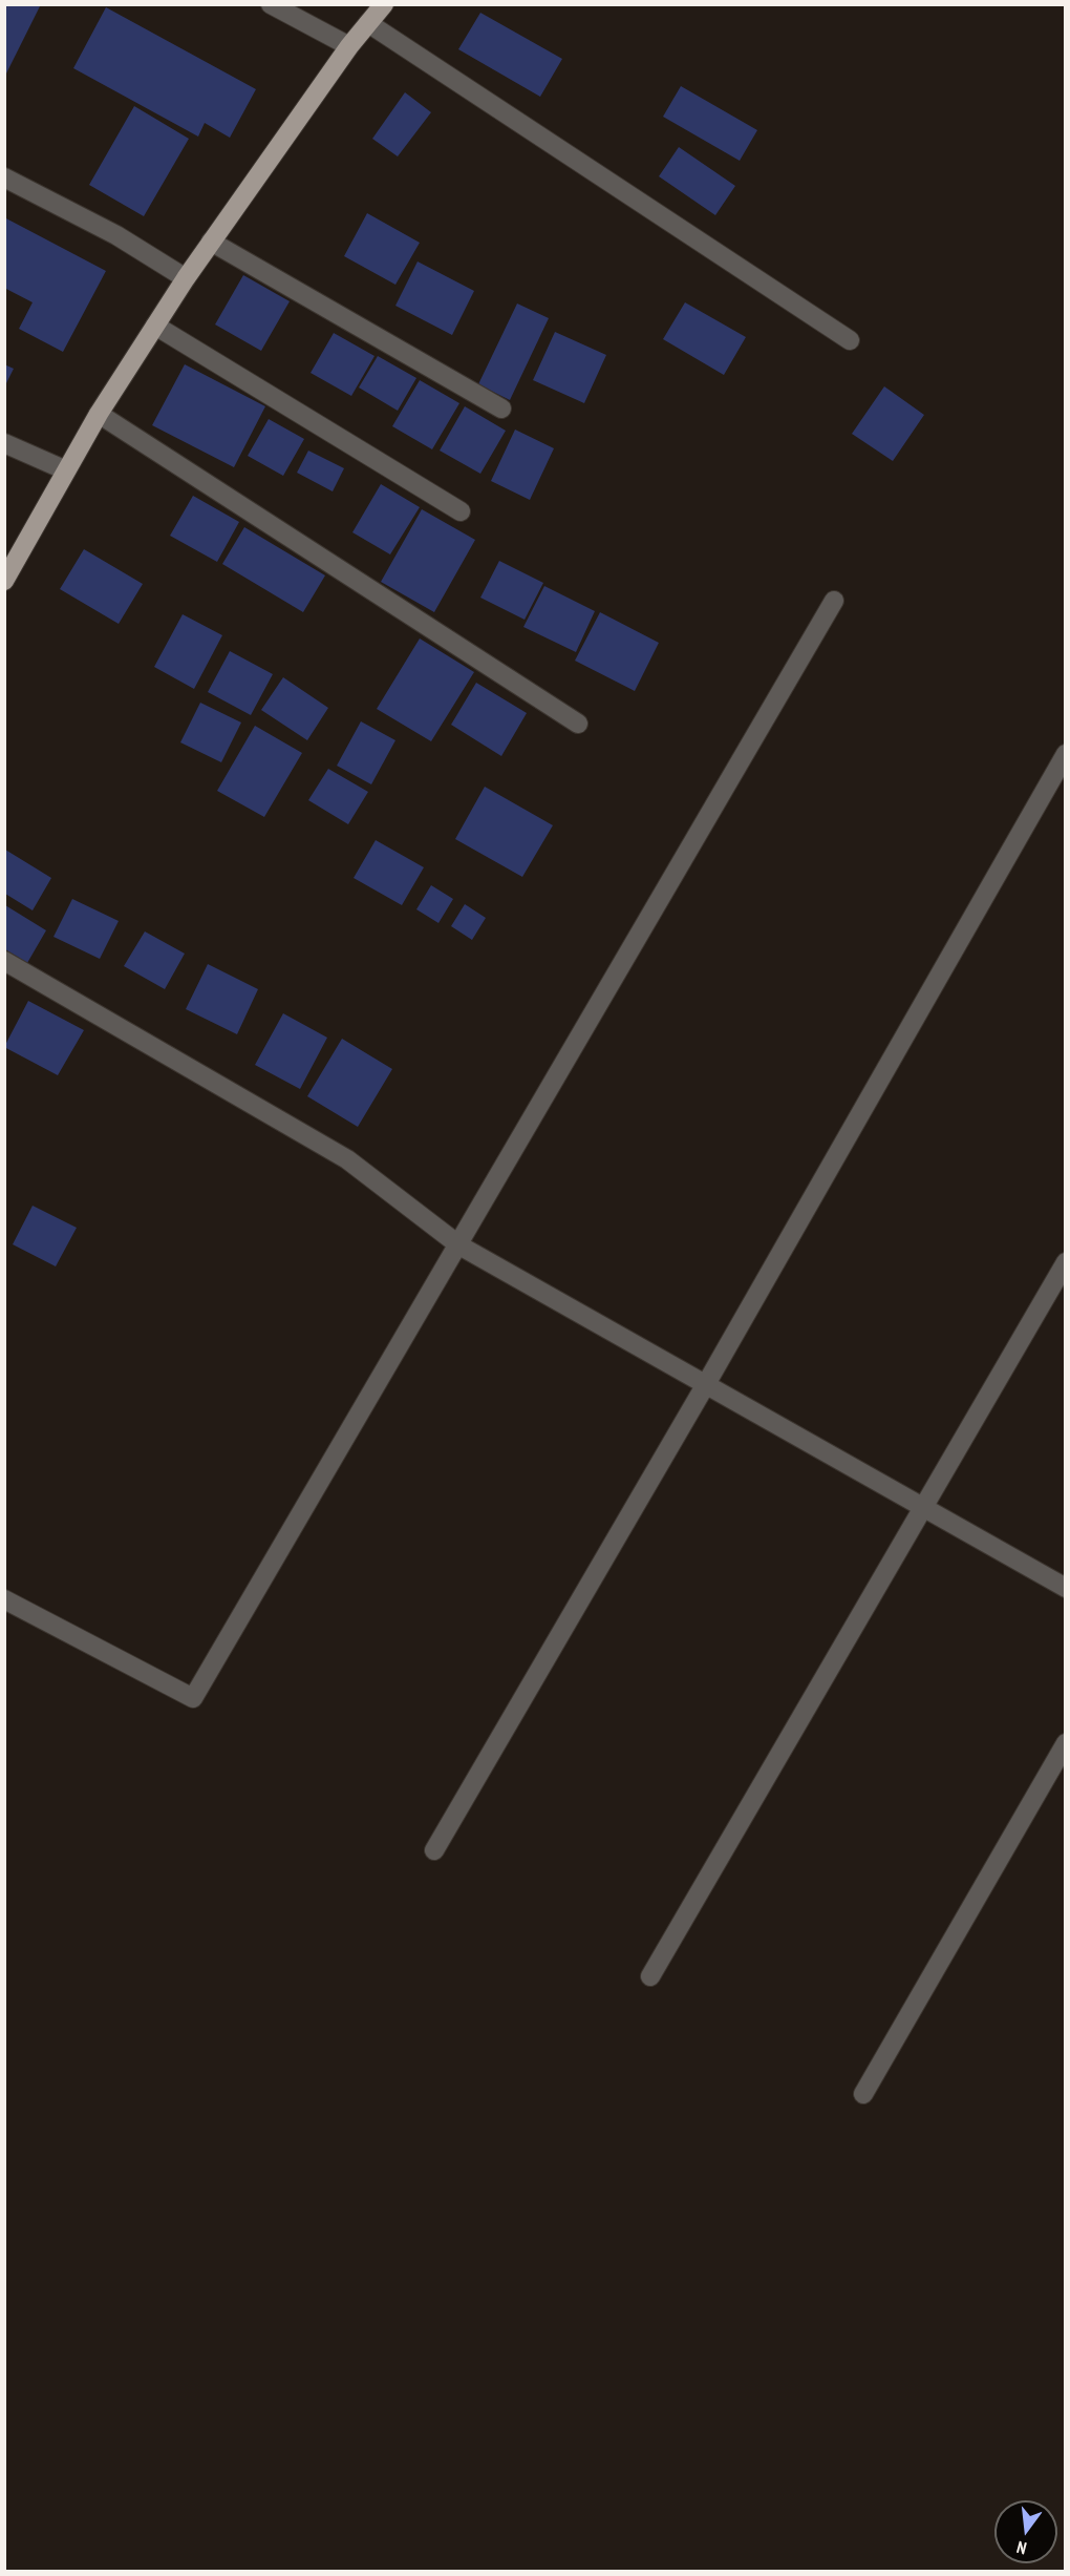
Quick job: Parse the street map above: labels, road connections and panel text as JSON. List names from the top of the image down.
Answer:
{
  "north": "bottom"
}
